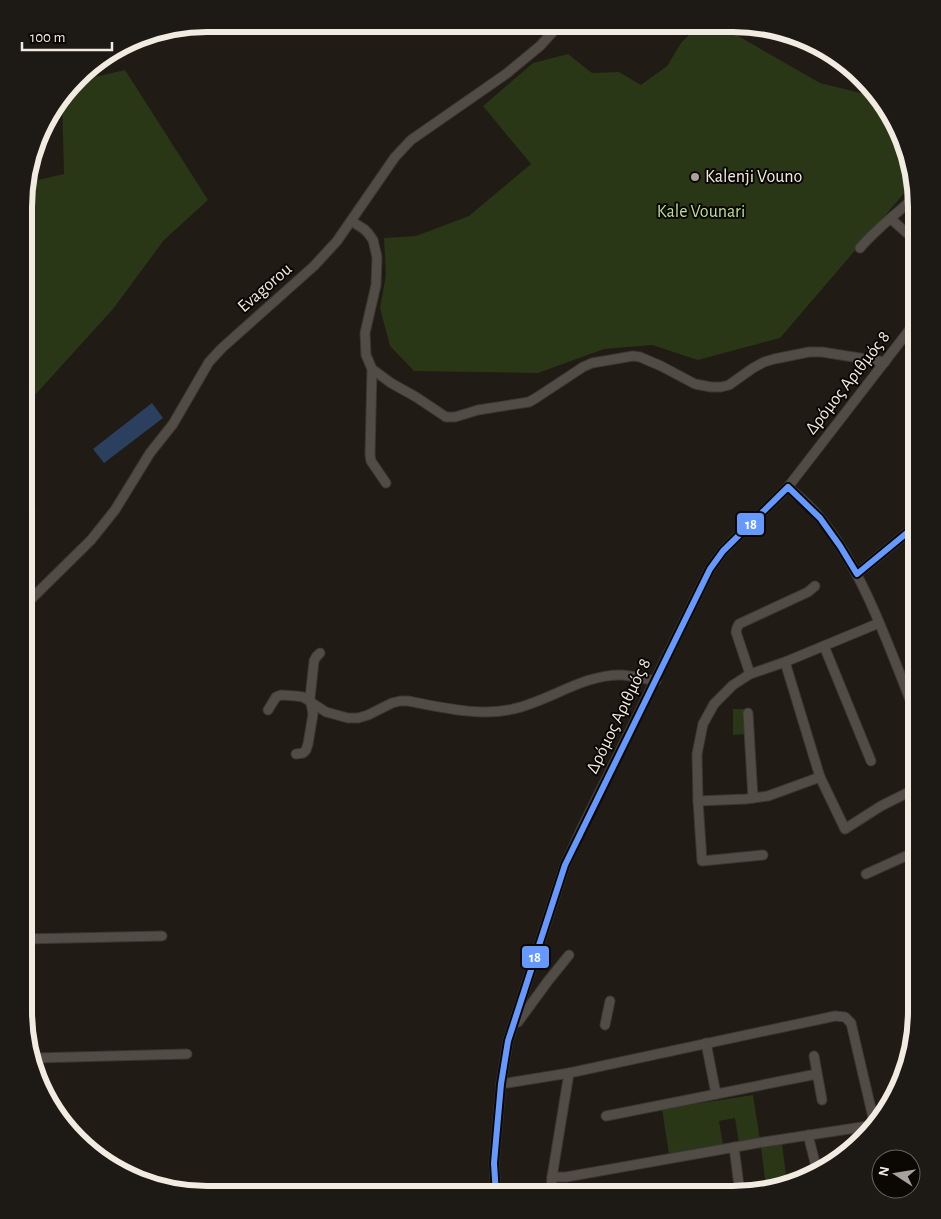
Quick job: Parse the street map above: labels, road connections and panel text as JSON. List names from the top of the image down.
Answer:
{
  "streets": {
    "street": ["Evagorou", "Δρόμος Αριθμός 8"]
  },
  "parks": ["Kale Vounari"],
  "places": ["Kalenji Vouno"],
  "lines": ["transit line 18"],
  "scale_bar": "100 m",
  "north": "left"
}
